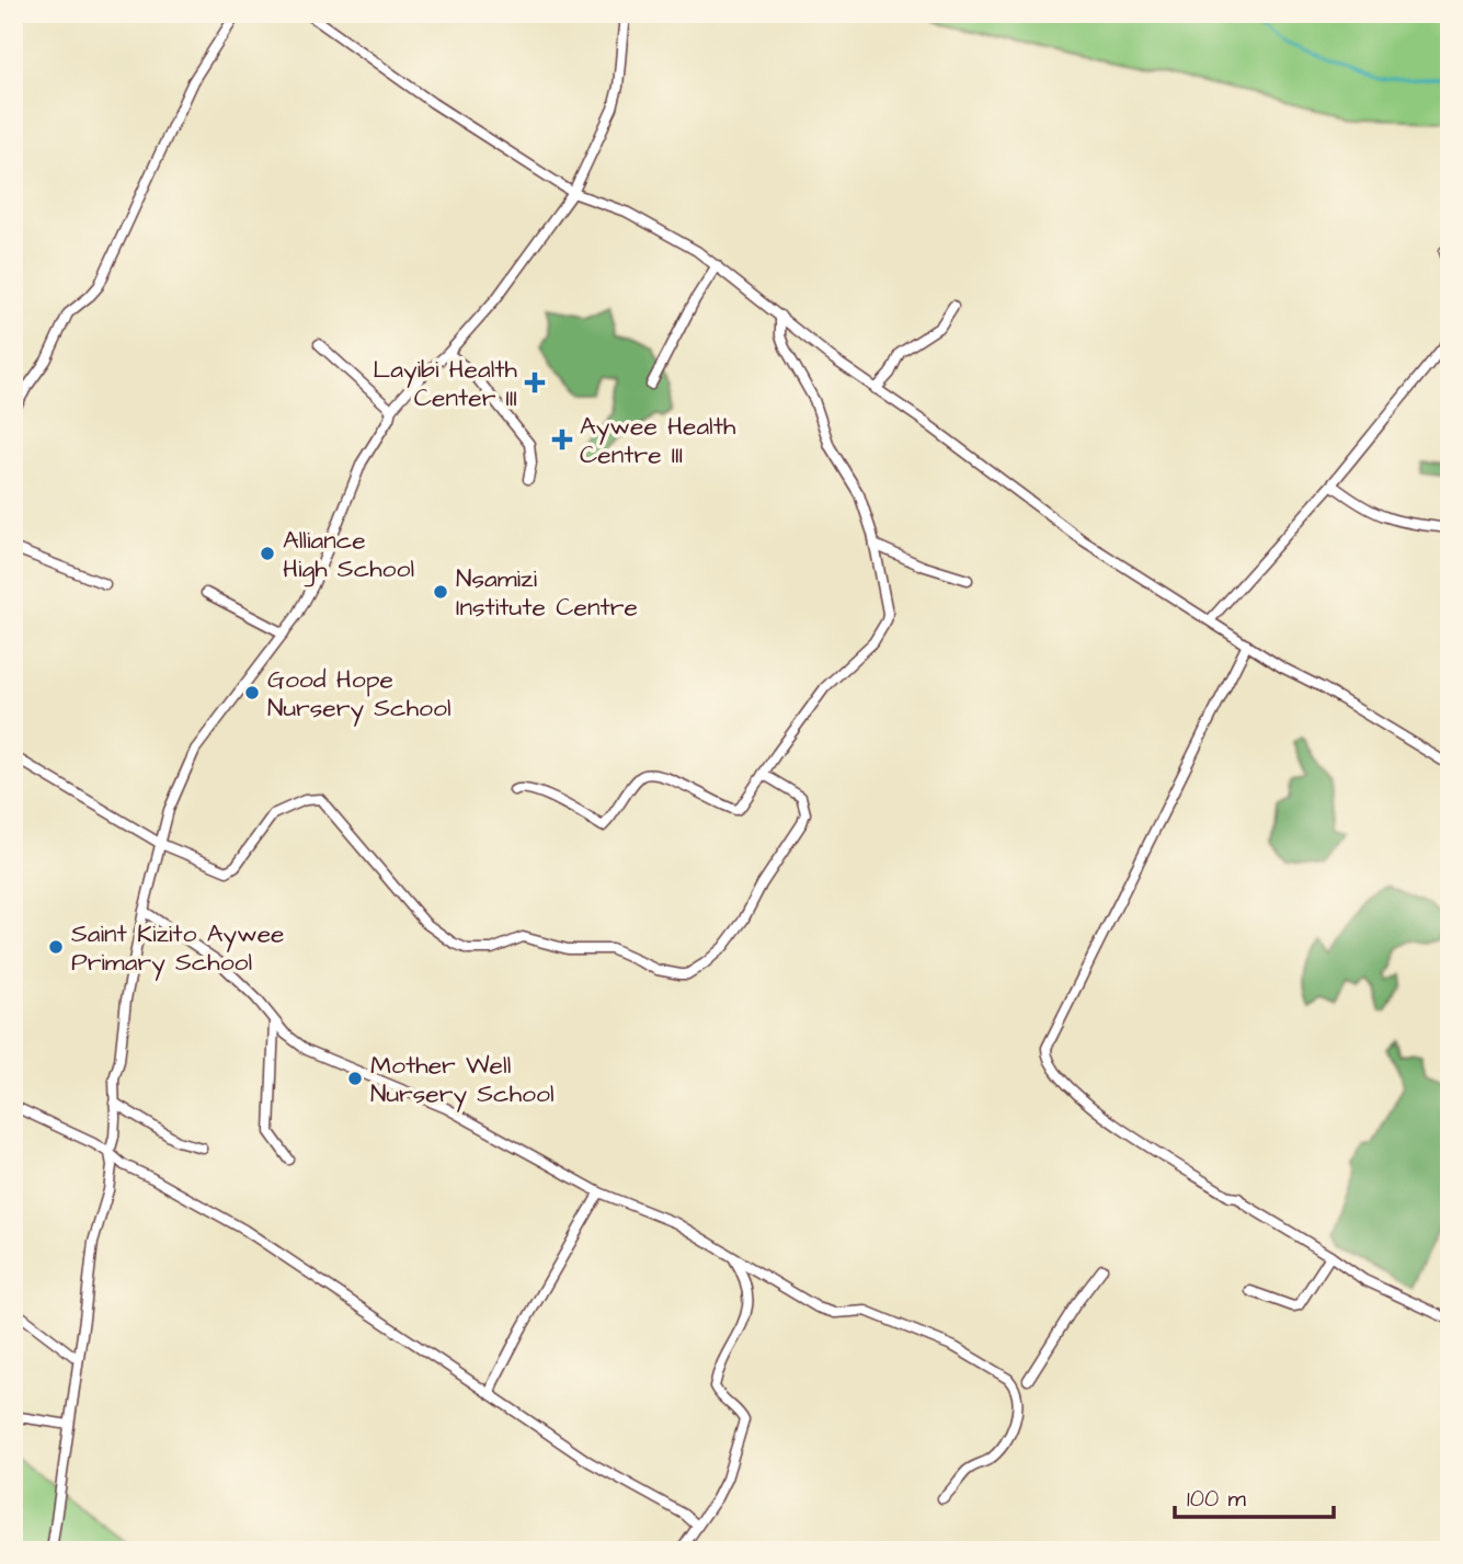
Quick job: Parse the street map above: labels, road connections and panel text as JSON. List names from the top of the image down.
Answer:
{
  "places": {
    "health": ["Layibi Health Center III", "Aywee Health Centre III"],
    "other": [
      "Alliance High School",
      "Nsamizi Institute Centre",
      "Good Hope Nursery School",
      "Saint Kizito Aywee Primary School",
      "Mother Well Nursery School"
    ]
  },
  "scale_bar": "100 m"
}
